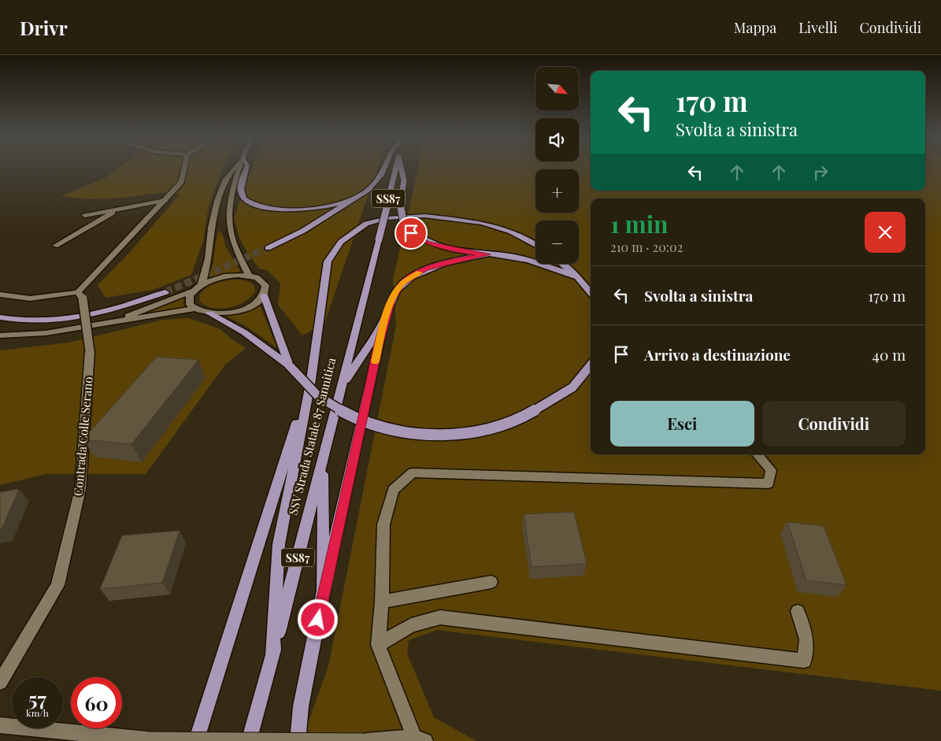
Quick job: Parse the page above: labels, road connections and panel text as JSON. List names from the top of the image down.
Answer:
{
  "streets": {
    "main road": ["SS87", "Contrada Colle Serano", "SSV Strada Statale 87 Sannitica"]
  },
  "north": "bottom right",
  "page": {
    "header": "Drivr",
    "nav": ["Mappa", "Livelli", "Condividi"],
    "map_buttons": ["+", "−"],
    "turn": ["170 m", "Svolta a sinistra"],
    "heading": ["1 min", "210 m · 20:02"],
    "list": [
      {
        "name": "Svolta a sinistra",
        "value": "170 m"
      },
      {
        "name": "Arrivo a destinazione",
        "value": "40 m"
      }
    ],
    "buttons": ["Esci", "Condividi"],
    "speed": "57 km/h",
    "limit": "60"
  }
}
